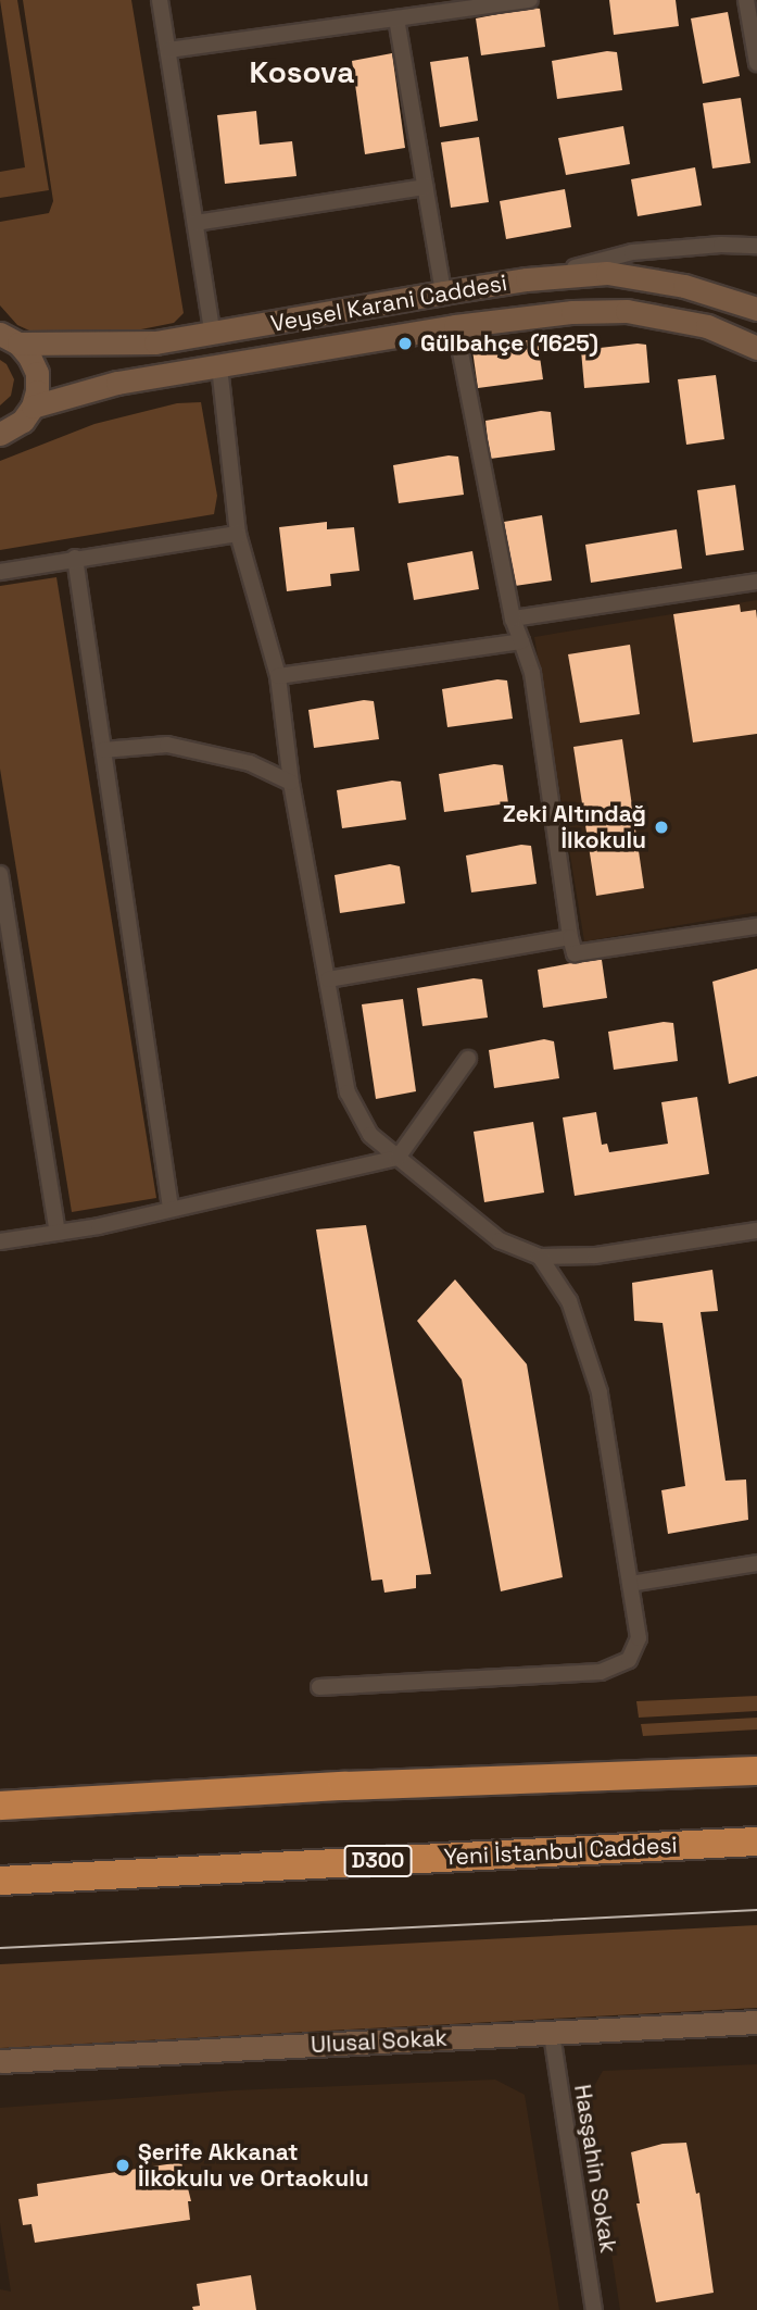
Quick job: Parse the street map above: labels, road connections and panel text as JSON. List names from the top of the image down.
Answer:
{
  "streets": {
    "highway": ["Yeni İstanbul Caddesi", "D300"],
    "main road": ["Veysel Karani Caddesi", "Ulusal Sokak"],
    "street": ["Hasşahin Sokak"]
  },
  "crossings": [
    ["Ulusal Sokak", "Hasşahin Sokak"]
  ],
  "districts": ["Kosova"],
  "places": ["Gülbahçe (1625)", "Zeki Altındağ İlkokulu", "Şerife Akkanat İlkokulu ve Ortaokulu"]
}
